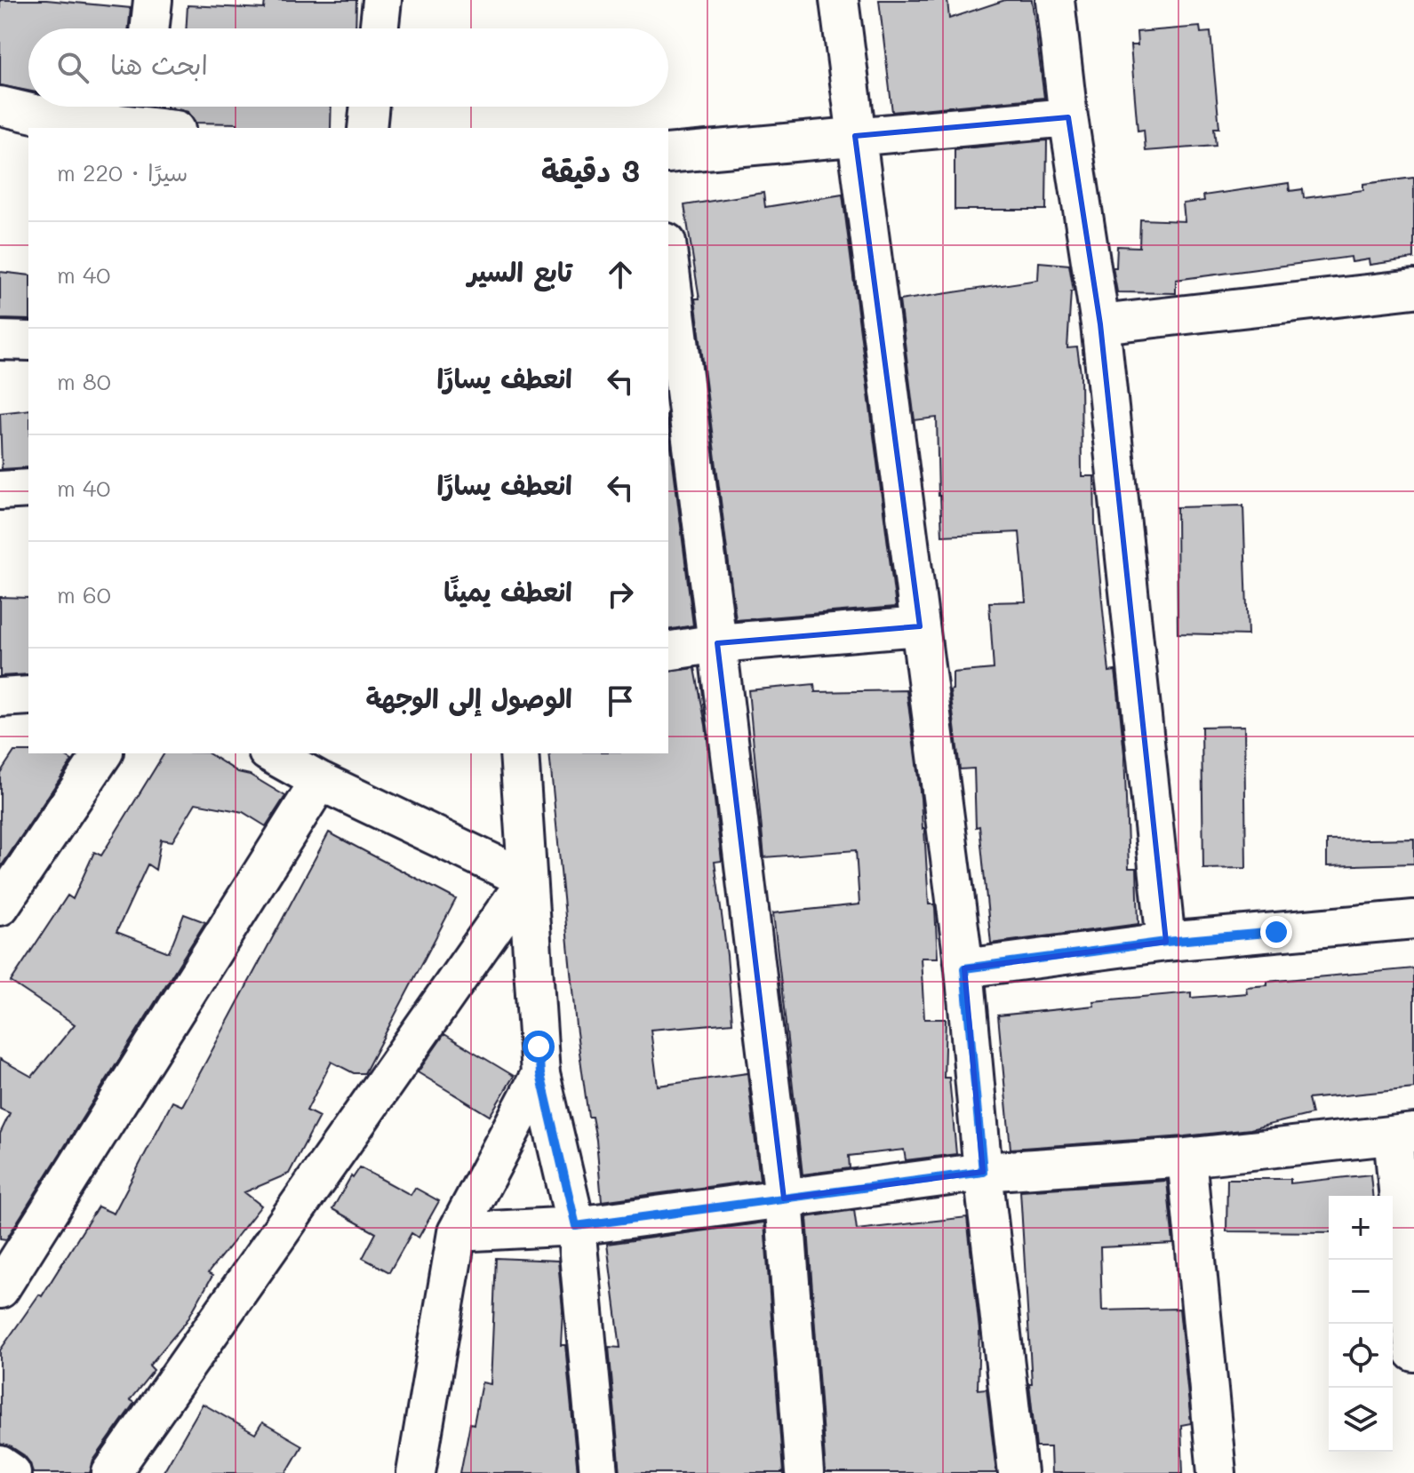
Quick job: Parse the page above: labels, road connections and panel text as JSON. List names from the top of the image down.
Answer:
{
  "page": {
    "search": "ابحث هنا",
    "heading": ["3 دقيقة", "سيرًا · 220 m"],
    "list": [
      ["تابع السير", "40 m"],
      ["انعطف يسارًا", "80 m"],
      ["انعطف يسارًا", "40 m"],
      ["انعطف يمينًا", "60 m"],
      "الوصول إلى الوجهة"
    ],
    "map_buttons": ["+", "−"]
  }
}
